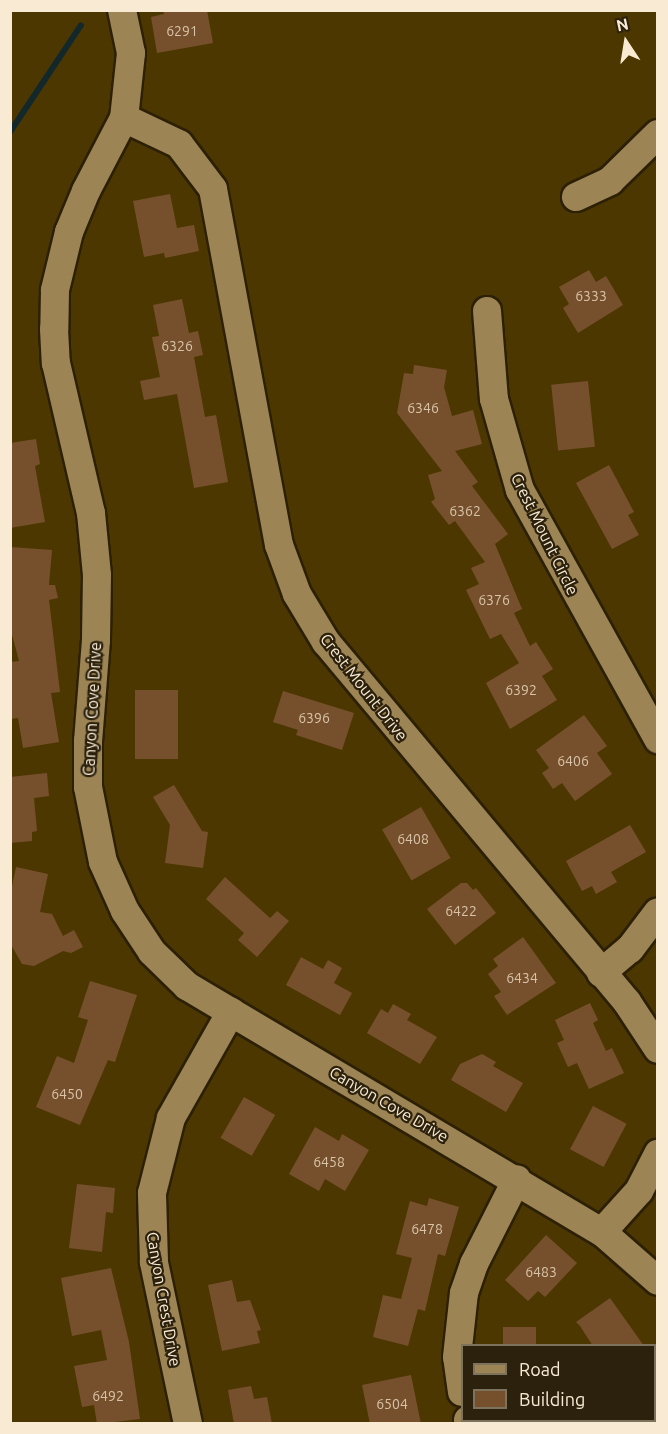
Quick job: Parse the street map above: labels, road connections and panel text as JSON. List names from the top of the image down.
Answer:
{
  "streets": {
    "street": [
      "Crest Mount Circle",
      "Crest Mount Drive",
      "Canyon Cove Drive",
      "Canyon Crest Drive"
    ]
  },
  "crossings": [
    ["Crest Mount Drive", "Canyon Cove Drive"],
    ["Canyon Cove Drive", "Canyon Crest Drive"]
  ],
  "house_numbers": [
    "6291",
    "6333",
    "6326",
    "6346",
    "6362",
    "6376",
    "6392",
    "6396",
    "6406",
    "6408",
    "6422",
    "6434",
    "6450",
    "6458",
    "6478",
    "6483",
    "6492",
    "6504"
  ],
  "legend": ["Road", "Building"],
  "north": "top"
}
